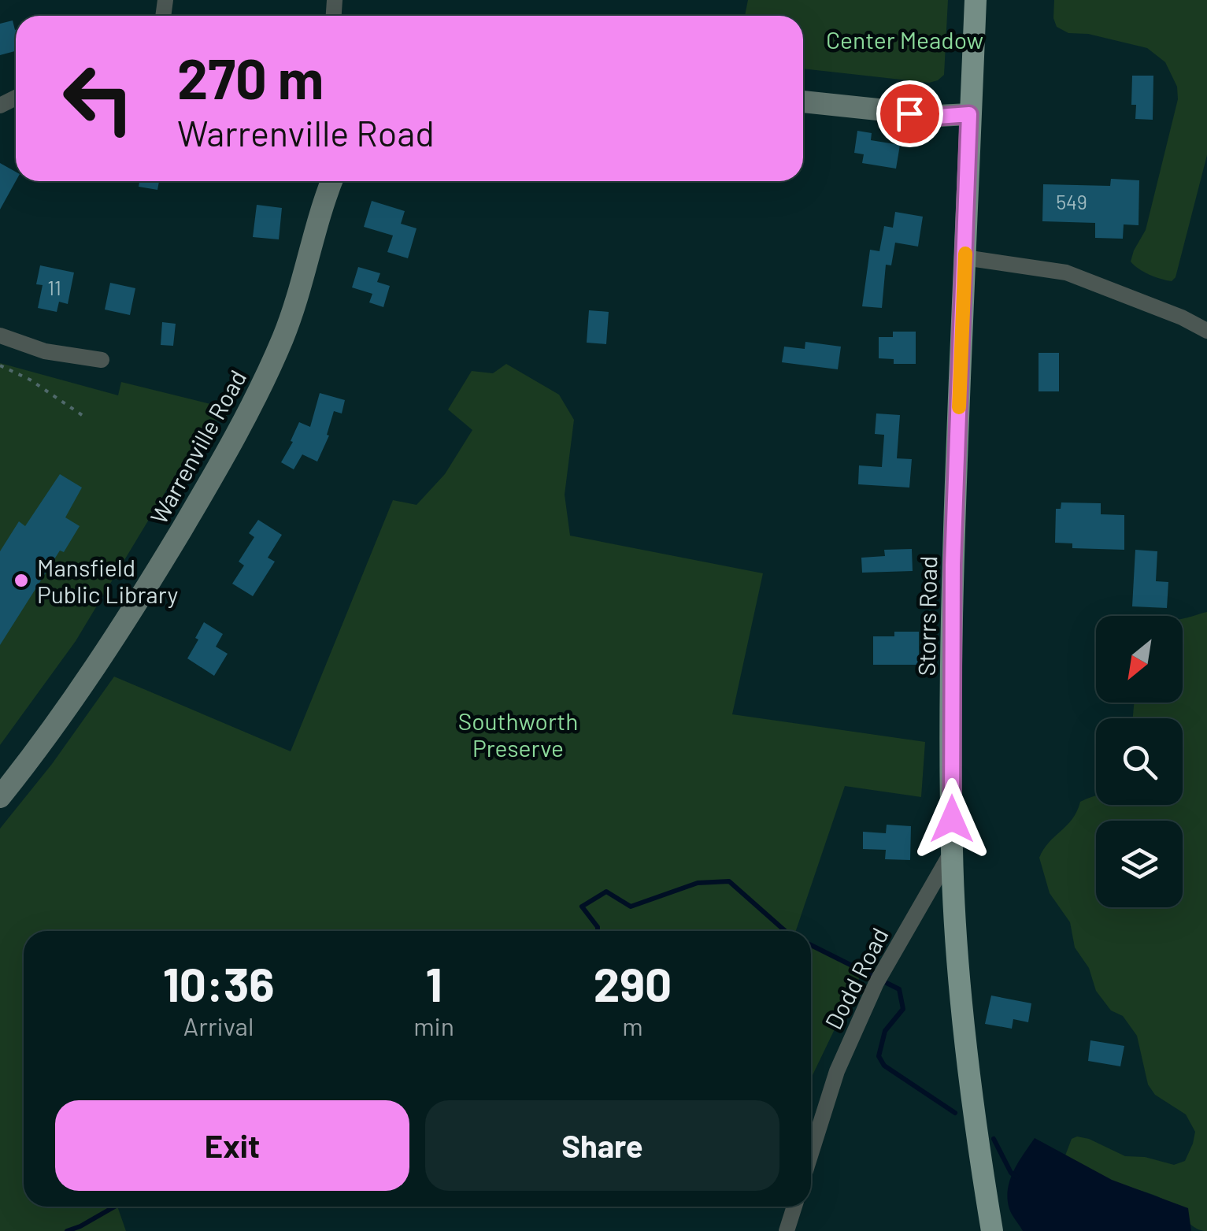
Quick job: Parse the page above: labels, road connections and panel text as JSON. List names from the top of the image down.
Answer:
{
  "streets": {
    "main road": ["Warrenville Road", "Storrs Road"],
    "street": ["Dodd Road"]
  },
  "crossings": [
    ["Storrs Road", "Dodd Road"]
  ],
  "parks": ["Center Meadow", "Southworth Preserve"],
  "places": ["Mansfield Public Library"],
  "house_numbers": ["549", "11"],
  "north": "bottom left",
  "page": {
    "turn": ["270 m", "Warrenville Road"],
    "eta": [
      "10:36",
      "Arrival",
      "1",
      "min",
      "290",
      "m"
    ],
    "buttons": ["Exit", "Share"]
  }
}
